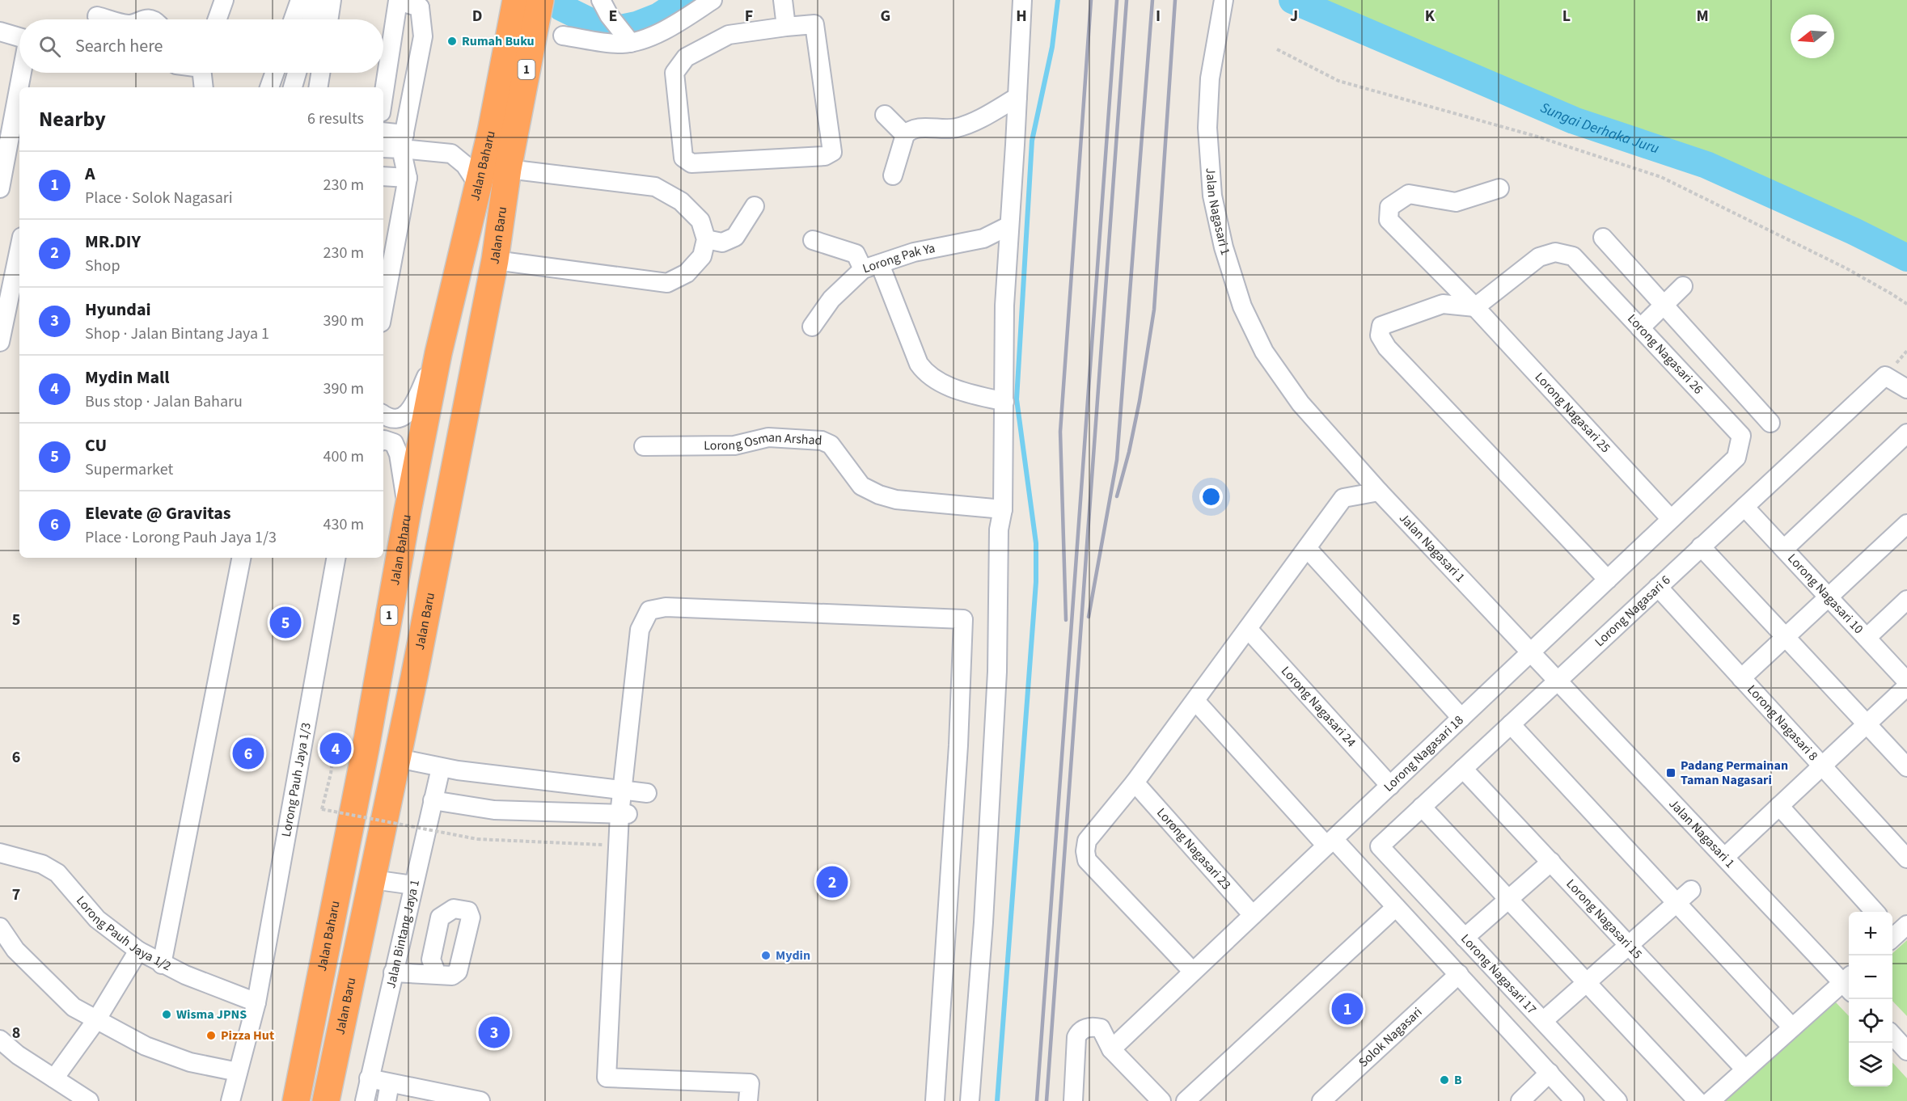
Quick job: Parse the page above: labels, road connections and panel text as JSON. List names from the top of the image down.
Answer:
{
  "streets": {
    "highway": ["1", "Jalan Baharu", "Jalan Baru"],
    "street": [
      "Jalan Nagasari 1",
      "Lorong Pak Ya",
      "Lorong Nagasari 26",
      "Lorong Nagasari 25",
      "Lorong Osman Arshad",
      "Lorong Nagasari 10",
      "Lorong Nagasari 6",
      "Lorong Nagasari 24",
      "Lorong Nagasari 8",
      "Lorong Nagasari 18",
      "Lorong Pauh Jaya 1/3",
      "Lorong Nagasari 23",
      "Lorong Nagasari 15",
      "Lorong Pauh Jaya 1/2",
      "Jalan Bintang Jaya 1",
      "Lorong Nagasari 17",
      "Solok Nagasari"
    ]
  },
  "crossings": [
    ["Jalan Baharu", "Jalan Baru"],
    ["Jalan Nagasari 1", "Lorong Nagasari 6"],
    ["Jalan Nagasari 1", "Lorong Nagasari 18"],
    ["Lorong Nagasari 26", "Lorong Nagasari 25"],
    ["Lorong Nagasari 26", "Lorong Nagasari 18"],
    ["Lorong Nagasari 25", "Lorong Nagasari 18"],
    ["Lorong Nagasari 10", "Lorong Nagasari 6"],
    ["Lorong Nagasari 6", "Lorong Nagasari 8"],
    ["Lorong Nagasari 6", "Lorong Nagasari 15"],
    ["Lorong Nagasari 6", "Lorong Nagasari 17"],
    ["Lorong Nagasari 24", "Lorong Nagasari 18"],
    ["Lorong Nagasari 18", "Lorong Nagasari 23"],
    ["Lorong Pauh Jaya 1/3", "Lorong Pauh Jaya 1/2"]
  ],
  "water": ["Sungai Derhaka Juru"],
  "places": {
    "other": [
      "Rumah Buku",
      "Mydin",
      "Wisma JPNS",
      "Pizza Hut",
      "B"
    ],
    "transit": ["Padang Permainan Taman Nagasari"]
  },
  "north": "left",
  "page": {
    "search": "Search here",
    "heading": ["Nearby", "6 results"],
    "list": [
      {
        "mark": "1",
        "name": "A",
        "note": "Place · Solok Nagasari",
        "value": "230 m"
      },
      {
        "mark": "2",
        "name": "MR.DIY",
        "note": "Shop",
        "value": "230 m"
      },
      {
        "mark": "3",
        "name": "Hyundai",
        "note": "Shop · Jalan Bintang Jaya 1",
        "value": "390 m"
      },
      {
        "mark": "4",
        "name": "Mydin Mall",
        "note": "Bus stop · Jalan Baharu",
        "value": "390 m"
      },
      {
        "mark": "5",
        "name": "CU",
        "note": "Supermarket",
        "value": "400 m"
      },
      {
        "mark": "6",
        "name": "Elevate @ Gravitas",
        "note": "Place · Lorong Pauh Jaya 1/3",
        "value": "430 m"
      }
    ],
    "pins": [
      "5",
      "4",
      "6",
      "2",
      "1",
      "3"
    ],
    "map_buttons": ["+", "−"]
  },
  "grid": {
    "columns": [
      "D",
      "E",
      "F",
      "G",
      "H",
      "I",
      "J",
      "K",
      "L",
      "M"
    ],
    "rows": [
      "5",
      "6",
      "7",
      "8"
    ]
  }
}
